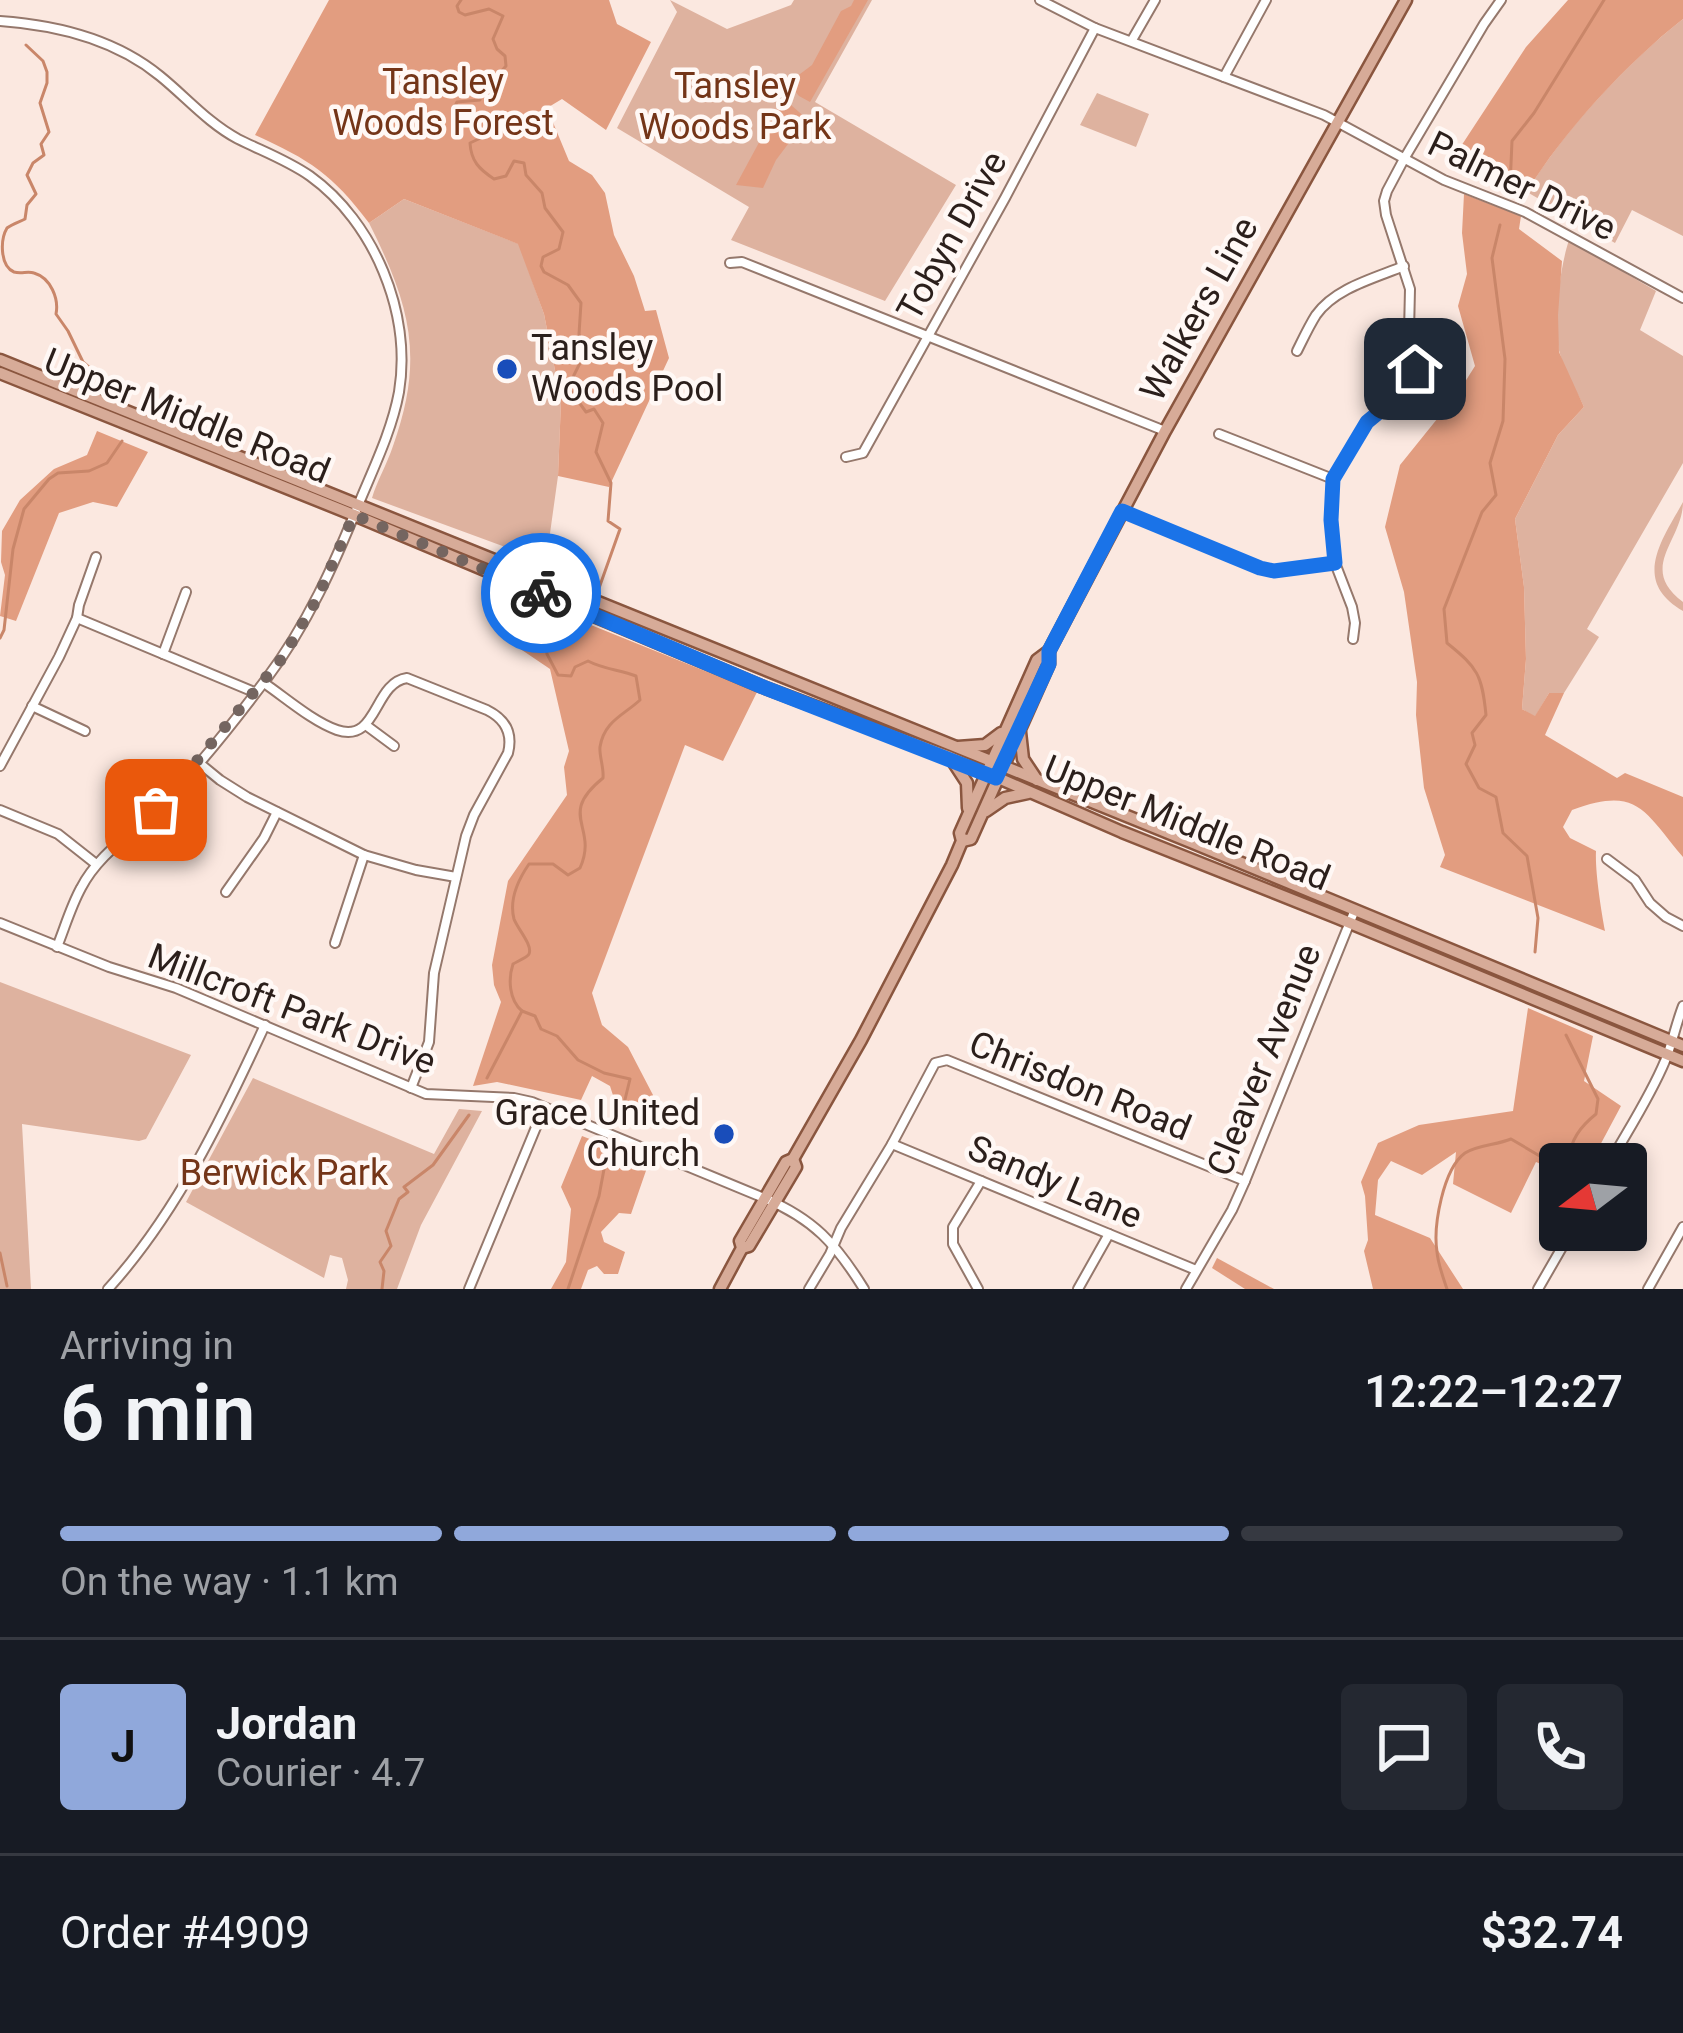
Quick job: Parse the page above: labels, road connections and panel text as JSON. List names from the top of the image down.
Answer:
{
  "streets": {
    "main road": ["Walkers Line", "Upper Middle Road"],
    "street": [
      "Palmer Drive",
      "Tobyn Drive",
      "Millcroft Park Drive",
      "Cleaver Avenue",
      "Chrisdon Road",
      "Sandy Lane"
    ]
  },
  "crossings": [
    ["Palmer Drive", "Tobyn Drive"],
    ["Palmer Drive", "Walkers Line"],
    ["Walkers Line", "Upper Middle Road"],
    ["Walkers Line", "Millcroft Park Drive"],
    ["Upper Middle Road", "Cleaver Avenue"],
    ["Millcroft Park Drive", "Chrisdon Road"],
    ["Cleaver Avenue", "Chrisdon Road"],
    ["Cleaver Avenue", "Sandy Lane"],
    ["Chrisdon Road", "Sandy Lane"]
  ],
  "parks": ["Tansley Woods Forest", "Tansley Woods Park", "Berwick Park"],
  "places": ["Tansley Woods Pool", "Grace United Church"],
  "north": "left",
  "page": {
    "heading": ["6 min", "Arriving in", "12:22–12:27"],
    "panel": [
      "Jordan",
      "Courier · 4.7",
      "Order #4909",
      "$32.74"
    ],
    "bar": "On the way · 1.1 km",
    "round": "J"
  }
}
